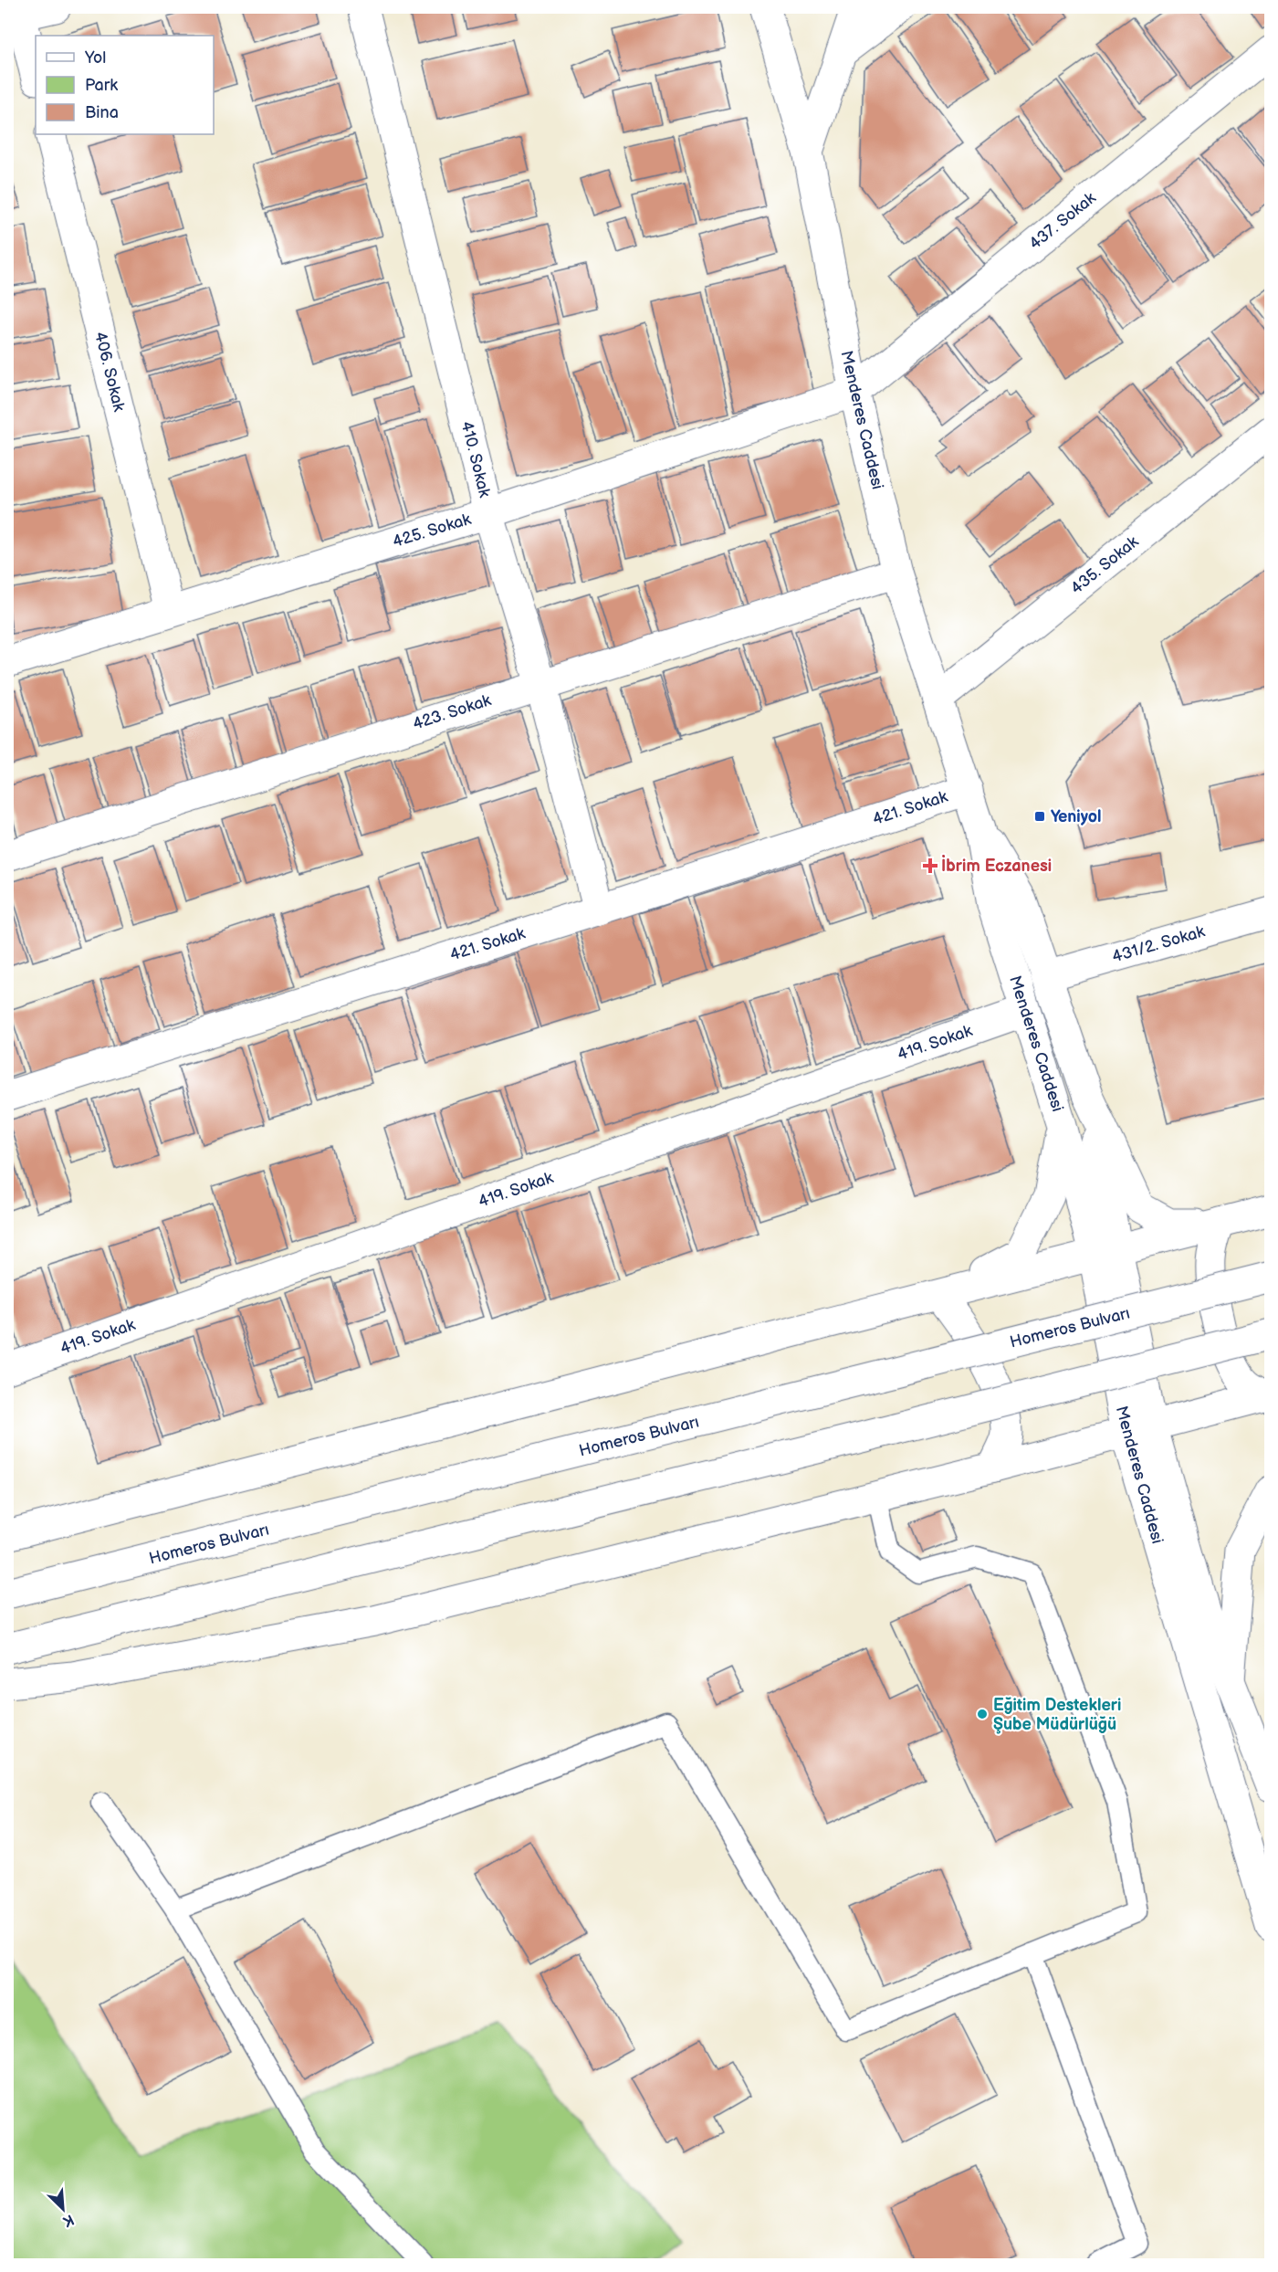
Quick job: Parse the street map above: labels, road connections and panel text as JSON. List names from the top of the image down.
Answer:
{
  "streets": {
    "main road": [
      "437. Sokak",
      "406. Sokak",
      "Menderes Caddesi",
      "410. Sokak",
      "425. Sokak",
      "435. Sokak",
      "423. Sokak",
      "421. Sokak",
      "431/2. Sokak",
      "419. Sokak",
      "Homeros Bulvarı"
    ]
  },
  "crossings": [
    ["437. Sokak", "Menderes Caddesi"],
    ["437. Sokak", "425. Sokak"],
    ["406. Sokak", "425. Sokak"],
    ["Menderes Caddesi", "425. Sokak"],
    ["Menderes Caddesi", "435. Sokak"],
    ["Menderes Caddesi", "423. Sokak"],
    ["Menderes Caddesi", "421. Sokak"],
    ["Menderes Caddesi", "431/2. Sokak"],
    ["Menderes Caddesi", "419. Sokak"],
    ["410. Sokak", "425. Sokak"],
    ["410. Sokak", "423. Sokak"],
    ["410. Sokak", "421. Sokak"]
  ],
  "places": {
    "transit": ["Yeniyol"],
    "health": ["İbrim Eczanesi"],
    "other": ["Eğitim Destekleri Şube Müdürlüğü"]
  },
  "legend": ["Yol", "Park", "Bina"],
  "north": "bottom right"
}
